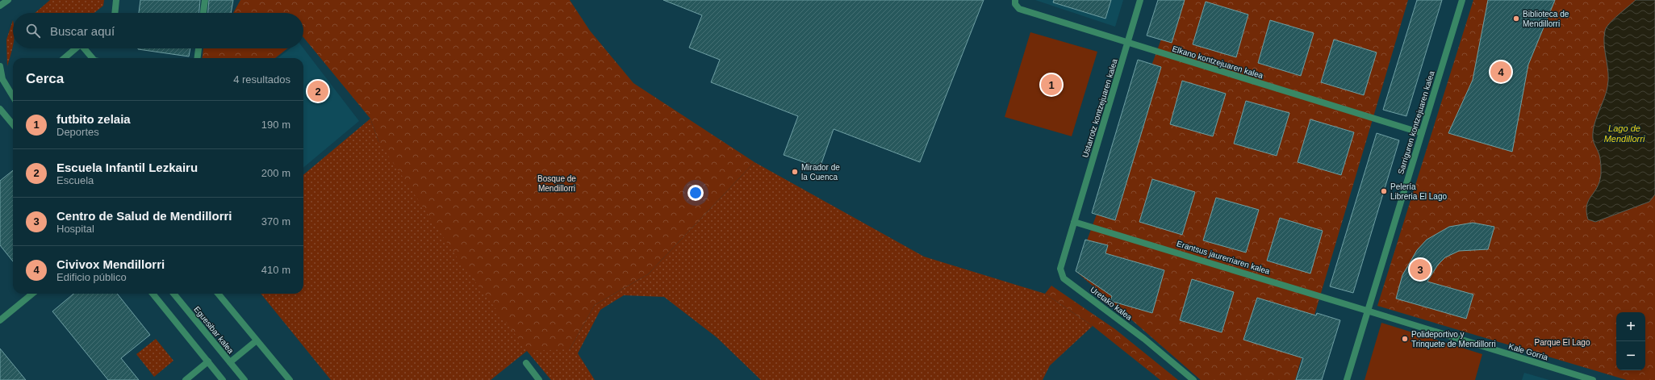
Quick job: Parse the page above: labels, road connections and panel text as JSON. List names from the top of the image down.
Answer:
{
  "streets": {
    "street": [
      "Elkano kontzejuaren kalea",
      "Ustarrotz kontzejuaren kalea",
      "Sarriguren kontzejuaren kalea",
      "Erantsus jaurerriaren kalea",
      "Uretako kalea",
      "Eguesibar kalea",
      "Kale Gorria"
    ]
  },
  "crossings": [
    ["Elkano kontzejuaren kalea", "Ustarrotz kontzejuaren kalea"],
    ["Elkano kontzejuaren kalea", "Sarriguren kontzejuaren kalea"],
    ["Ustarrotz kontzejuaren kalea", "Erantsus jaurerriaren kalea"],
    ["Ustarrotz kontzejuaren kalea", "Uretako kalea"],
    ["Sarriguren kontzejuaren kalea", "Erantsus jaurerriaren kalea"],
    ["Sarriguren kontzejuaren kalea", "Kale Gorria"],
    ["Erantsus jaurerriaren kalea", "Uretako kalea"],
    ["Erantsus jaurerriaren kalea", "Kale Gorria"]
  ],
  "water": ["Lago de Mendillorri"],
  "parks": ["Bosque de Mendillorri", "Parque El Lago"],
  "places": [
    "Biblioteca de Mendillorri",
    "Mirador de la Cuenca",
    "Pelería Libreria El Lago",
    "Polideportivo y Trinquete de Mendillorri"
  ],
  "page": {
    "search": "Buscar aquí",
    "heading": ["Cerca", "4 resultados"],
    "pins": [
      "4",
      "1",
      "2",
      "3"
    ],
    "list": [
      {
        "mark": "1",
        "name": "futbito zelaia",
        "note": "Deportes",
        "value": "190 m"
      },
      {
        "mark": "2",
        "name": "Escuela Infantil Lezkairu",
        "note": "Escuela",
        "value": "200 m"
      },
      {
        "mark": "3",
        "name": "Centro de Salud de Mendillorri",
        "note": "Hospital",
        "value": "370 m"
      },
      {
        "mark": "4",
        "name": "Civivox Mendillorri",
        "note": "Edificio público",
        "value": "410 m"
      }
    ],
    "map_buttons": ["+", "−"]
  }
}
